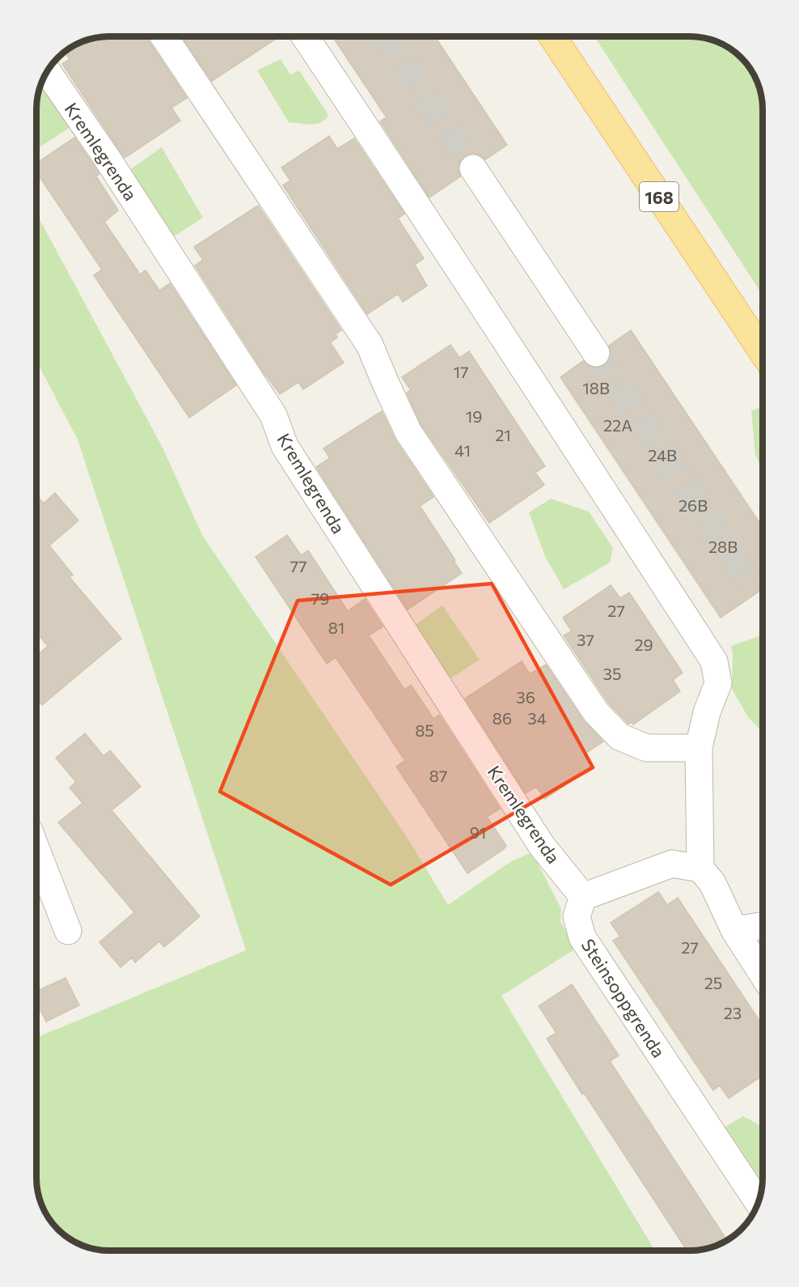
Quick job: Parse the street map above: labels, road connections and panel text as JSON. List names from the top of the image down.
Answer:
{
  "streets": {
    "main road": ["168"],
    "street": ["Kremlegrenda", "Steinsoppgrenda"]
  },
  "crossings": [
    ["Kremlegrenda", "Steinsoppgrenda"]
  ],
  "house_numbers": [
    "17",
    "18B",
    "19",
    "22A",
    "21",
    "41",
    "24B",
    "26B",
    "28B",
    "77",
    "79",
    "27",
    "81",
    "37",
    "29",
    "35",
    "36",
    "86",
    "34",
    "85",
    "87",
    "91",
    "27",
    "25",
    "23"
  ]
}
